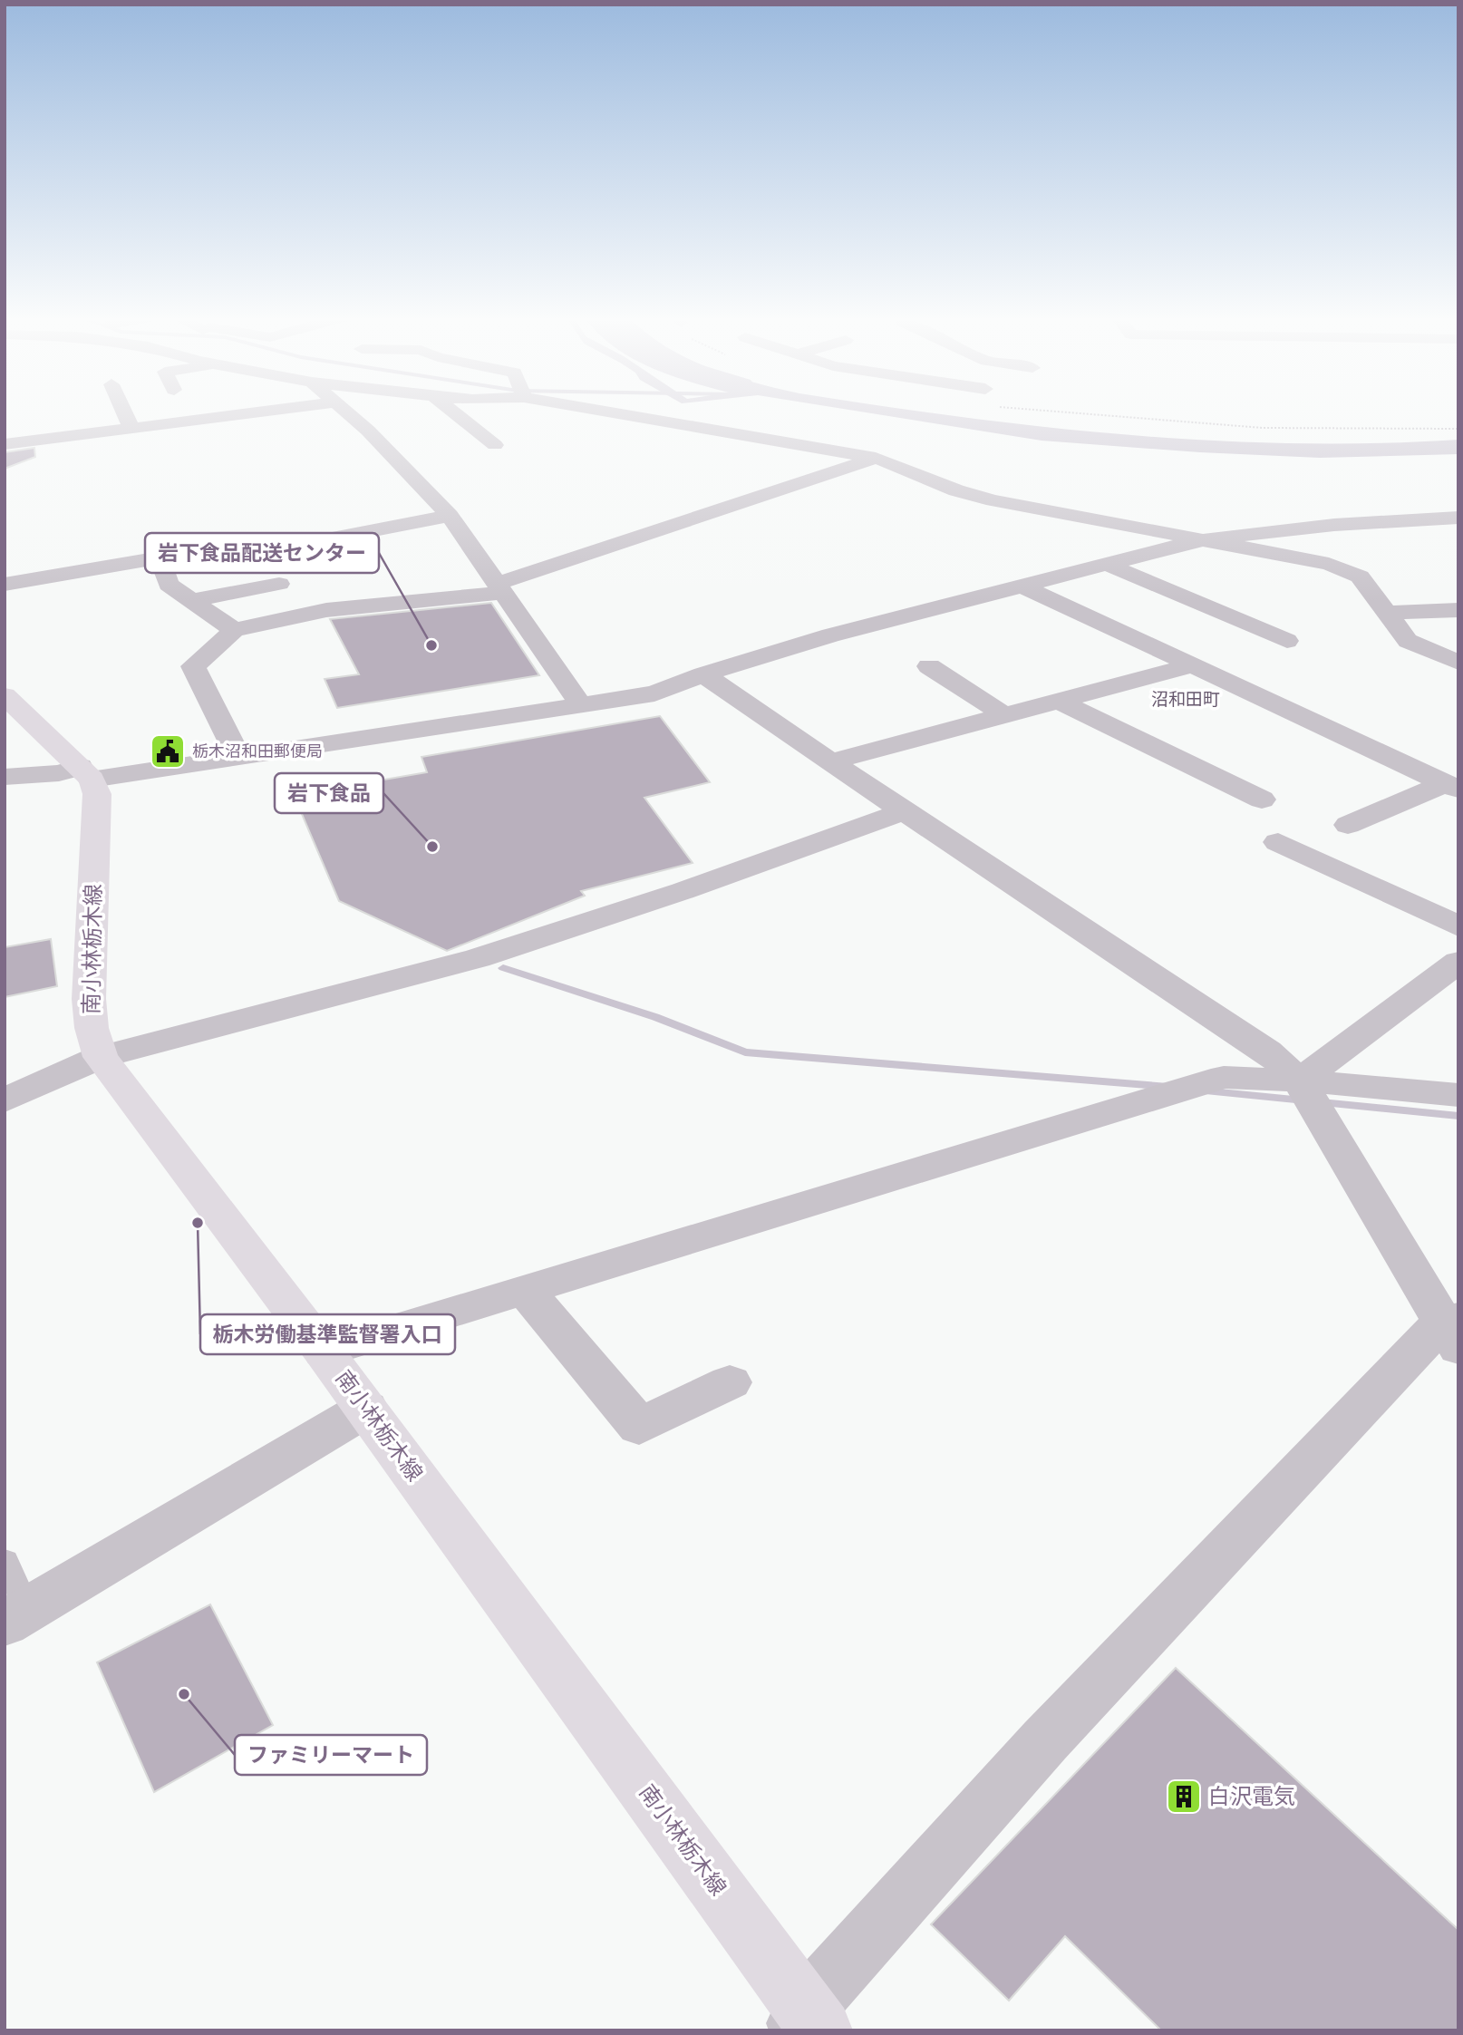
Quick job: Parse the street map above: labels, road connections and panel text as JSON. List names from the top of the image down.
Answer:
{
  "streets": {
    "main road": ["南小林栃木線"]
  },
  "districts": ["沼和田町"],
  "places": {
    "other": [
      "岩下食品配送センター",
      "岩下食品",
      "栃木労働基準監督署入口",
      "ファミリーマート"
    ],
    "public building": ["栃木沼和田郵便局"],
    "building": ["白沢電気"]
  }
}
